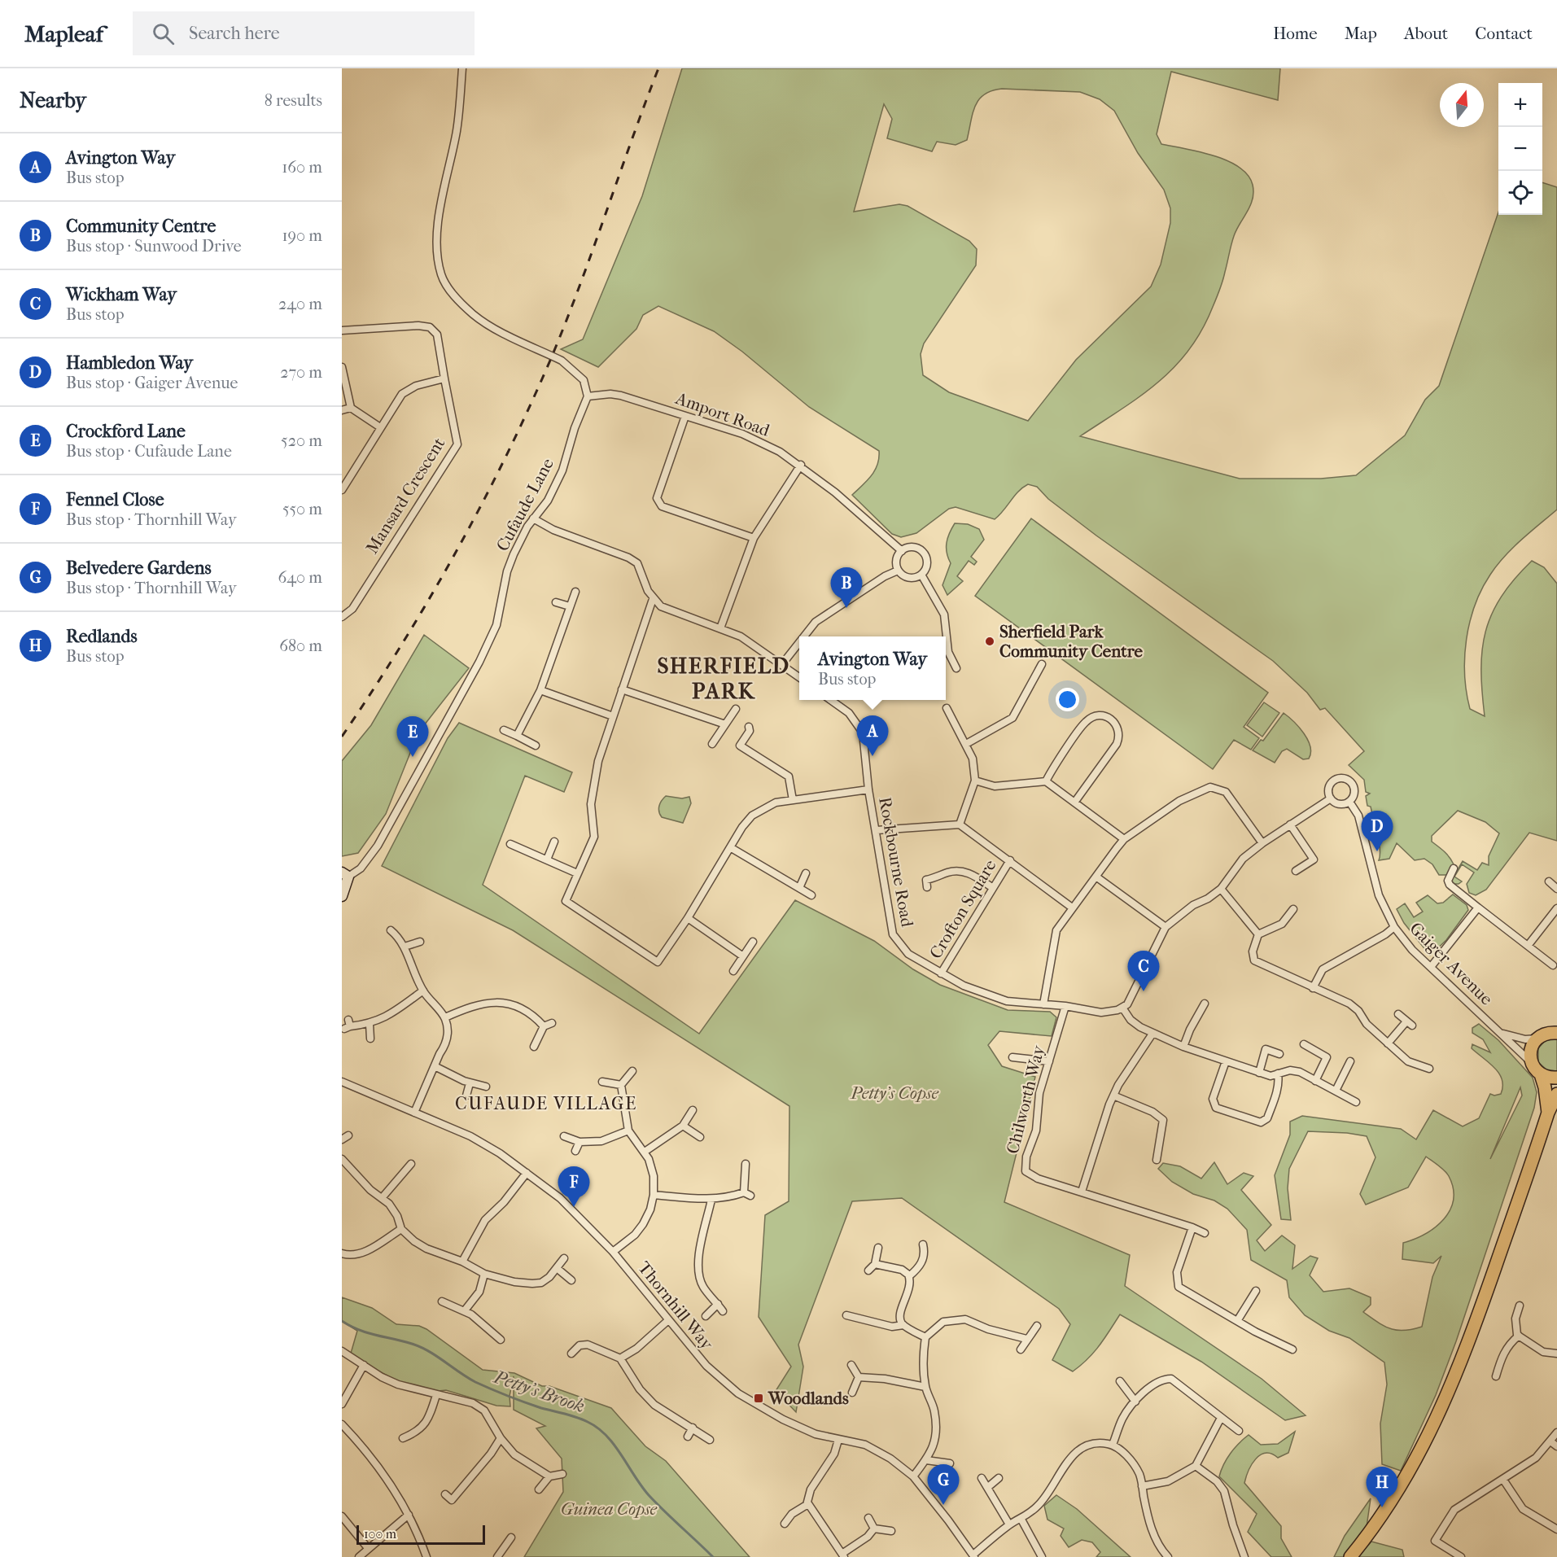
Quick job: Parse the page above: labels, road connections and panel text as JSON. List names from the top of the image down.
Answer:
{
  "streets": {
    "street": [
      "Amport Road",
      "Mansard Crescent",
      "Cufaude Lane",
      "Rockbourne Road",
      "Crofton Square",
      "Gaiger Avenue",
      "Chilworth Way",
      "Thornhill Way"
    ]
  },
  "crossings": [
    ["Amport Road", "Cufaude Lane"],
    ["Rockbourne Road", "Crofton Square"],
    ["Rockbourne Road", "Chilworth Way"]
  ],
  "districts": ["SHERFIELD PARK", "CUFAUDE VILLAGE"],
  "water": ["Petty's Brook"],
  "parks": ["Petty's Copse", "Guinea Copse"],
  "places": {
    "other": ["Sherfield Park Community Centre"],
    "transit": ["Woodlands"]
  },
  "scale_bar": "100 m",
  "north": "top",
  "page": {
    "header": "Mapleaf",
    "search": "Search here",
    "nav": [
      "Home",
      "Map",
      "About",
      "Contact"
    ],
    "heading": ["Nearby", "8 results"],
    "map_buttons": ["+", "−"],
    "list": [
      {
        "mark": "A",
        "name": "Avington Way",
        "note": "Bus stop",
        "value": "160 m"
      },
      {
        "mark": "B",
        "name": "Community Centre",
        "note": "Bus stop · Sunwood Drive",
        "value": "190 m"
      },
      {
        "mark": "C",
        "name": "Wickham Way",
        "note": "Bus stop",
        "value": "240 m"
      },
      {
        "mark": "D",
        "name": "Hambledon Way",
        "note": "Bus stop · Gaiger Avenue",
        "value": "270 m"
      },
      {
        "mark": "E",
        "name": "Crockford Lane",
        "note": "Bus stop · Cufaude Lane",
        "value": "520 m"
      },
      {
        "mark": "F",
        "name": "Fennel Close",
        "note": "Bus stop · Thornhill Way",
        "value": "550 m"
      },
      {
        "mark": "G",
        "name": "Belvedere Gardens",
        "note": "Bus stop · Thornhill Way",
        "value": "640 m"
      },
      {
        "mark": "H",
        "name": "Redlands",
        "note": "Bus stop",
        "value": "680 m"
      }
    ],
    "pins": [
      "B",
      "A",
      "E",
      "D",
      "C",
      "F",
      "G",
      "H"
    ],
    "popup": ["Avington Way", "Bus stop"],
    "scale": "100 m"
  }
}
